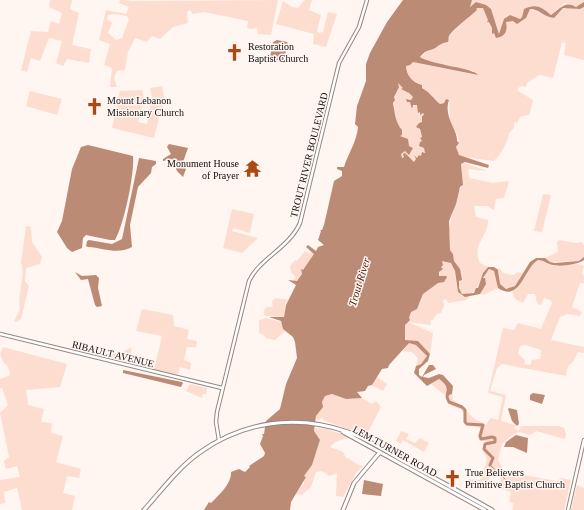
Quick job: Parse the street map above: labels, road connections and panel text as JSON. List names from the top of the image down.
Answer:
{
  "streets": {
    "main road": ["LEM TURNER ROAD"],
    "street": ["TROUT RIVER BOULEVARD", "RIBAULT AVENUE"]
  },
  "crossings": [
    ["TROUT RIVER BOULEVARD", "RIBAULT AVENUE"],
    ["TROUT RIVER BOULEVARD", "LEM TURNER ROAD"]
  ],
  "water": ["Trout River"],
  "places": {
    "church": ["Restoration Baptist Church", "Mount Lebanon Missionary Church", "True Believers Primitive Baptist Church"],
    "temple": ["Monument House of Prayer"]
  }
}
